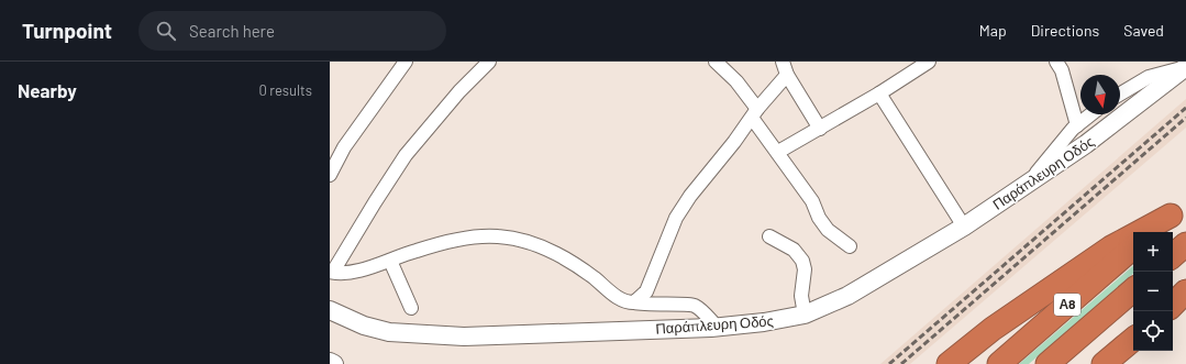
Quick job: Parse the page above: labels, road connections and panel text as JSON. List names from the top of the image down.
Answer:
{
  "streets": {
    "highway": ["Α8"],
    "main road": ["Παράπλευρη Οδός"]
  },
  "north": "bottom",
  "page": {
    "header": "Turnpoint",
    "search": "Search here",
    "nav": ["Map", "Directions", "Saved"],
    "heading": ["Nearby", "0 results"],
    "map_buttons": ["+", "−"]
  }
}
